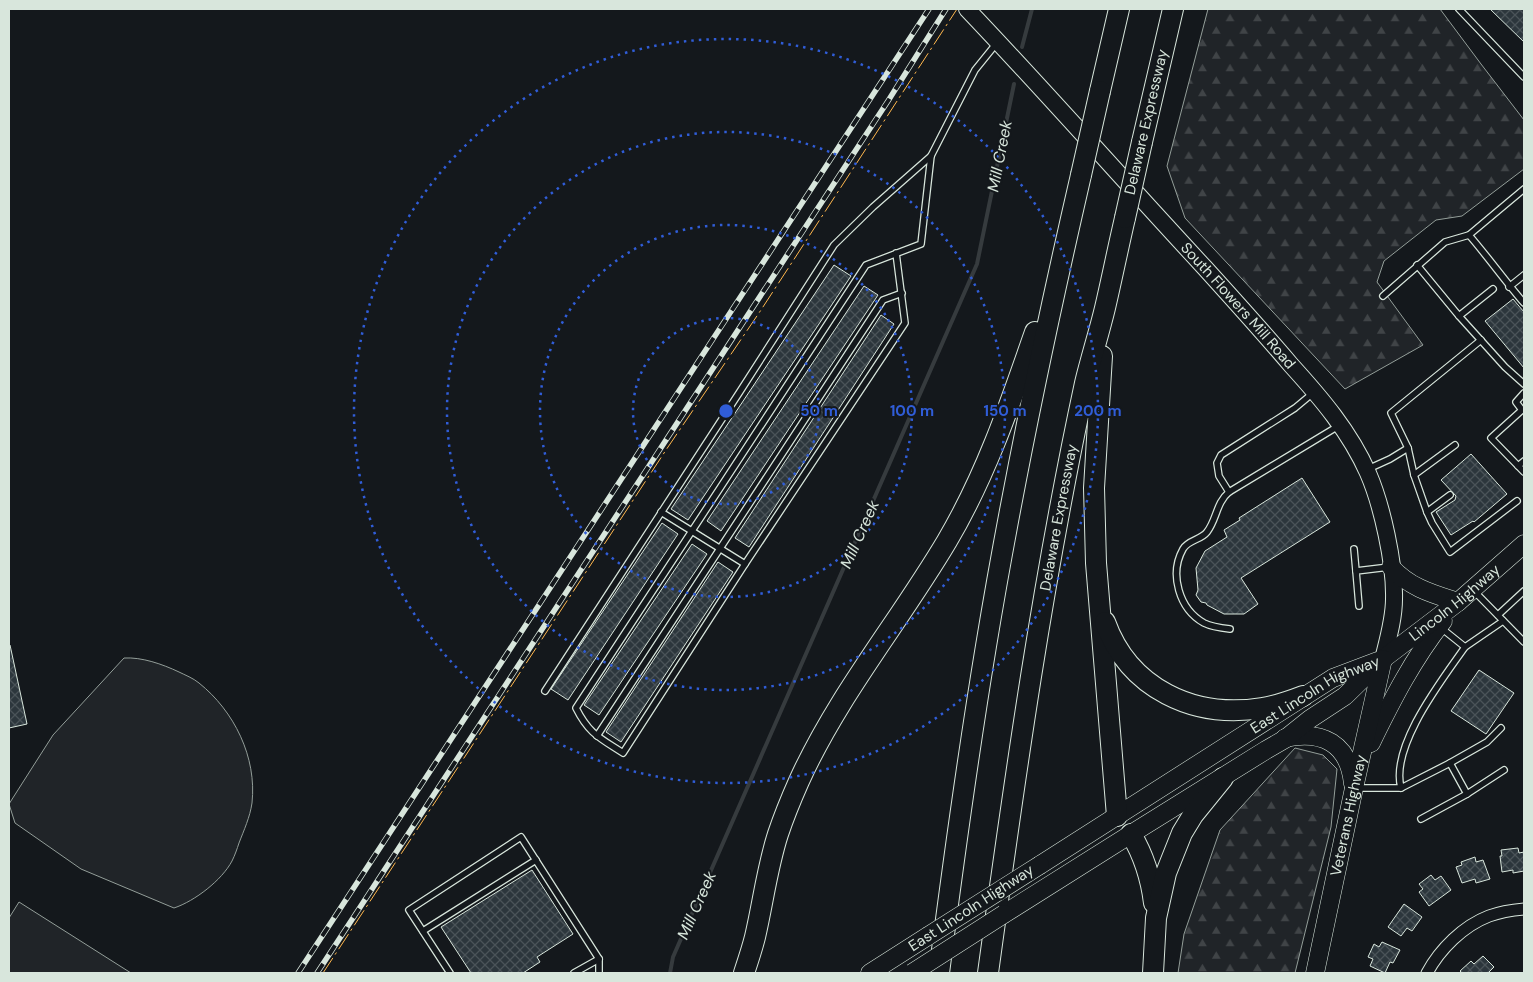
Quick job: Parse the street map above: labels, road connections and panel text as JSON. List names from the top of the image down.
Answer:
{
  "streets": {
    "highway": ["Delaware Expressway"],
    "main road": [
      "South Flowers Mill Road",
      "Lincoln Highway",
      "East Lincoln Highway",
      "Veterans Highway"
    ]
  },
  "crossings": [
    ["South Flowers Mill Road", "Lincoln Highway"],
    ["South Flowers Mill Road", "East Lincoln Highway"],
    ["South Flowers Mill Road", "Veterans Highway"],
    ["Lincoln Highway", "East Lincoln Highway"],
    ["Lincoln Highway", "Veterans Highway"],
    ["East Lincoln Highway", "Veterans Highway"]
  ],
  "water": ["Mill Creek"],
  "rings": [
    "50 m",
    "100 m",
    "150 m",
    "200 m"
  ]
}
